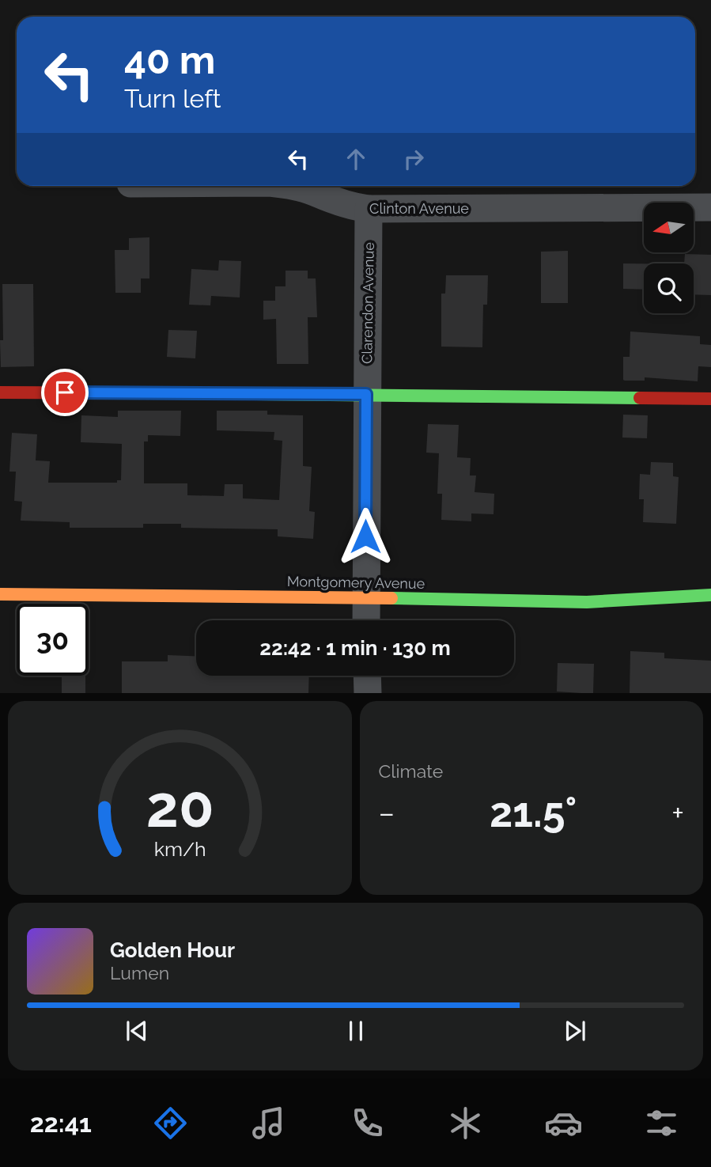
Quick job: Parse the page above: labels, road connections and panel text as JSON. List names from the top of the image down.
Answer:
{
  "streets": {
    "street": ["Clinton Avenue", "Clarendon Avenue", "Montgomery Avenue"]
  },
  "crossings": [
    ["Clinton Avenue", "Clarendon Avenue"],
    ["Clarendon Avenue", "Montgomery Avenue"]
  ],
  "north": "left",
  "page": {
    "turn": ["40 m", "Turn left"],
    "limit": "30",
    "trip": "22:42 · 1 min · 130 m",
    "tile": "Climate",
    "heat": ["−", "21.5°", "+"],
    "song": ["Golden Hour", "Lumen"],
    "tabs": "22:41",
    "gauge": ["20", "km/h"]
  }
}
